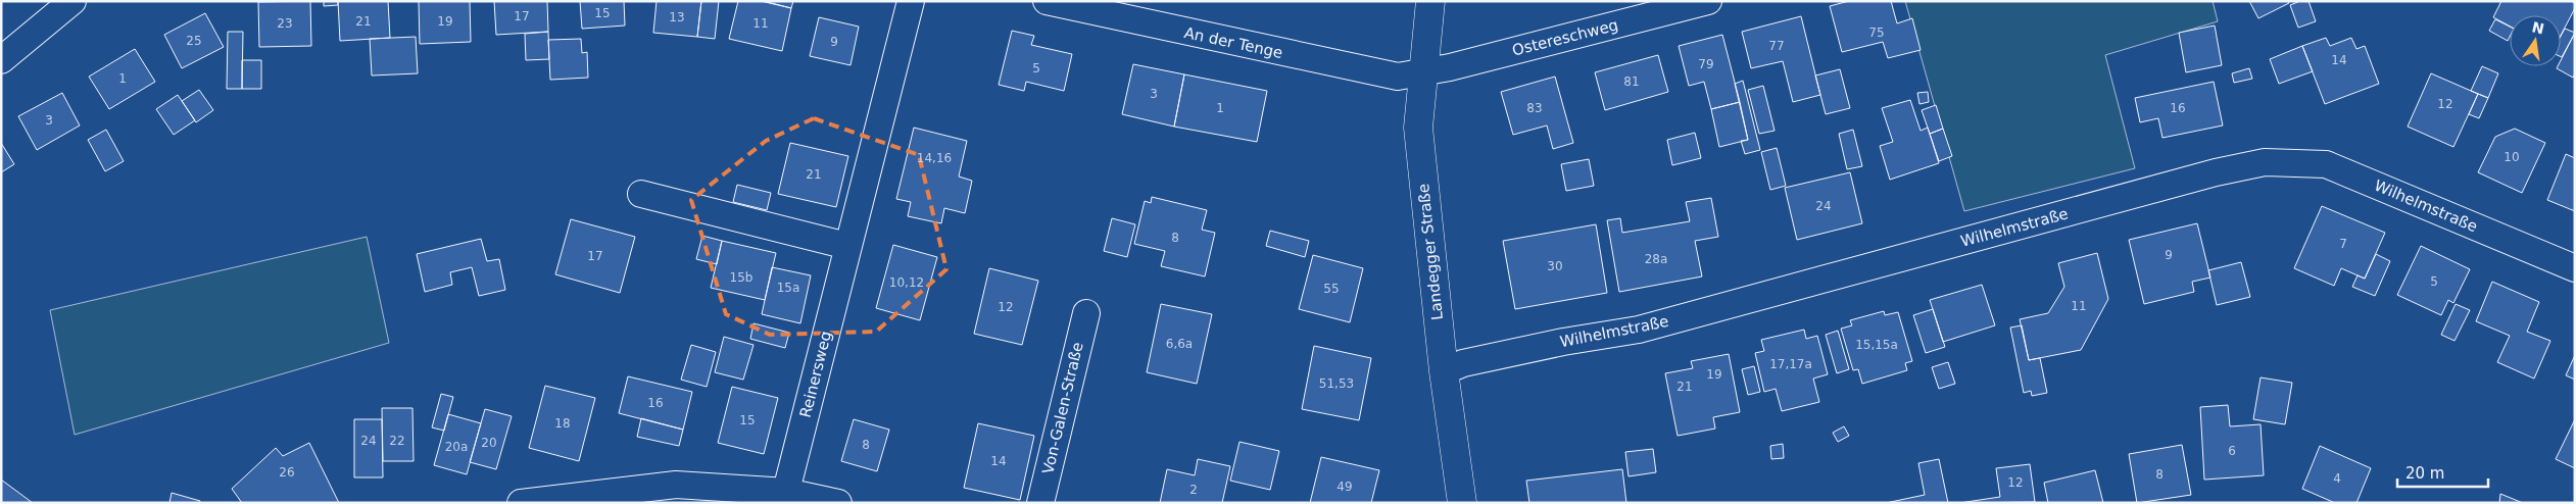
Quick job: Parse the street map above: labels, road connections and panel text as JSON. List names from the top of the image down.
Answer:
{
  "streets": {
    "main road": ["Landegger Straße"],
    "street": [
      "Ostereschweg",
      "An der Tenge",
      "Wilhelmstraße",
      "Reinersweg",
      "Von-Galen-Straße"
    ]
  },
  "crossings": [
    ["Ostereschweg", "An der Tenge"],
    ["Ostereschweg", "Landegger Straße"],
    ["An der Tenge", "Landegger Straße"],
    ["Wilhelmstraße", "Landegger Straße"]
  ],
  "house_numbers": [
    "15",
    "17",
    "13",
    "21",
    "19",
    "23",
    "11",
    "75",
    "25",
    "9",
    "77",
    "14",
    "79",
    "5",
    "1",
    "81",
    "3",
    "12",
    "1",
    "83",
    "16",
    "3",
    "10",
    "14,16",
    "21",
    "24",
    "8",
    "7",
    "9",
    "17",
    "28a",
    "30",
    "15b",
    "5",
    "10,12",
    "15a",
    "55",
    "11",
    "12",
    "6,6a",
    "15,15a",
    "17,17a",
    "19",
    "51,53",
    "21",
    "16",
    "15",
    "18",
    "24",
    "22",
    "20",
    "8",
    "20a",
    "6",
    "14",
    "26",
    "8",
    "4",
    "12",
    "49",
    "2"
  ],
  "scale_bar": "20 m",
  "north": "top"
}
